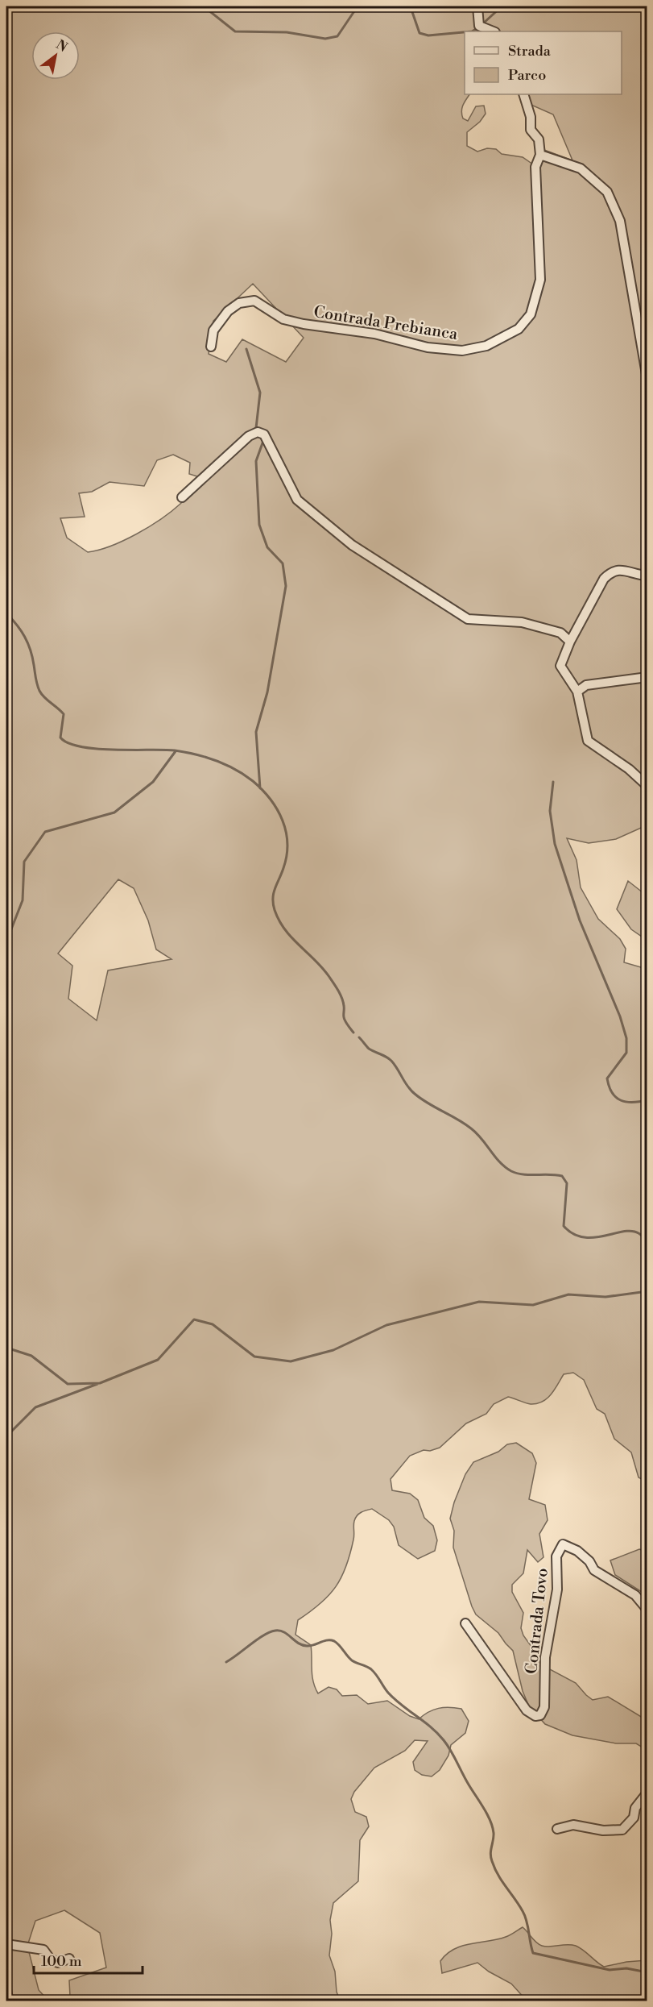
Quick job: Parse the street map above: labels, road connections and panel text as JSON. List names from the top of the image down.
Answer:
{
  "streets": {
    "street": ["Contrada Prebianca", "Contrada Tovo"]
  },
  "legend": ["Strada", "Parco"],
  "scale_bar": "100 m",
  "north": "top right"
}
